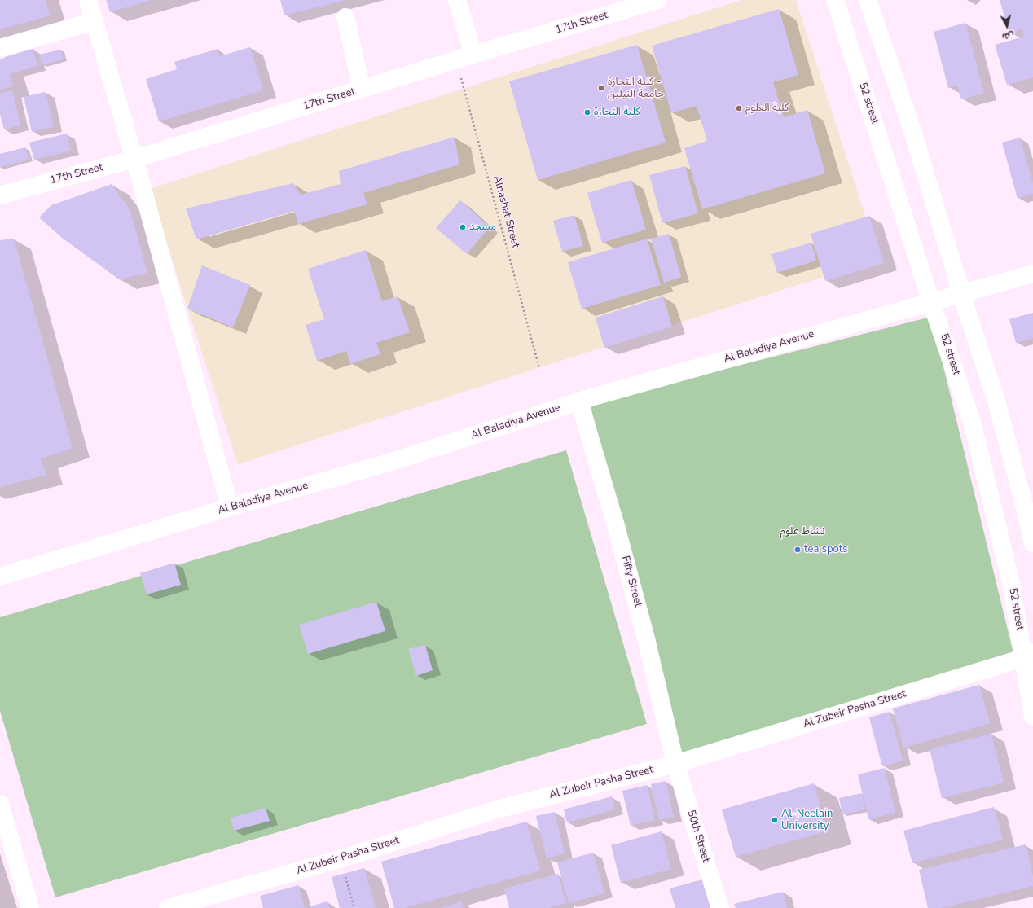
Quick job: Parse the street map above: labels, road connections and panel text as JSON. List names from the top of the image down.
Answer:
{
  "streets": {
    "street": [
      "17th Street",
      "52 street",
      "Al Baladiya Avenue",
      "Fifty Street",
      "Al Zubeir Pasha Street",
      "50th Street"
    ],
    "path": ["Alnashat Street"]
  },
  "crossings": [
    ["17th Street", "Alnashat Street"],
    ["52 street", "Al Baladiya Avenue"],
    ["52 street", "Al Zubeir Pasha Street"],
    ["Al Baladiya Avenue", "Fifty Street"],
    ["Fifty Street", "Al Zubeir Pasha Street"],
    ["Fifty Street", "50th Street"],
    ["Al Zubeir Pasha Street", "50th Street"]
  ],
  "parks": ["نشاط علوم"],
  "places": [
    "كلية التجارة - جامعة النيلين",
    "كلية العلوم",
    "كلية التجارة",
    "مسجد",
    "tea spots",
    "Al-Neelain University"
  ],
  "north": "bottom"
}
